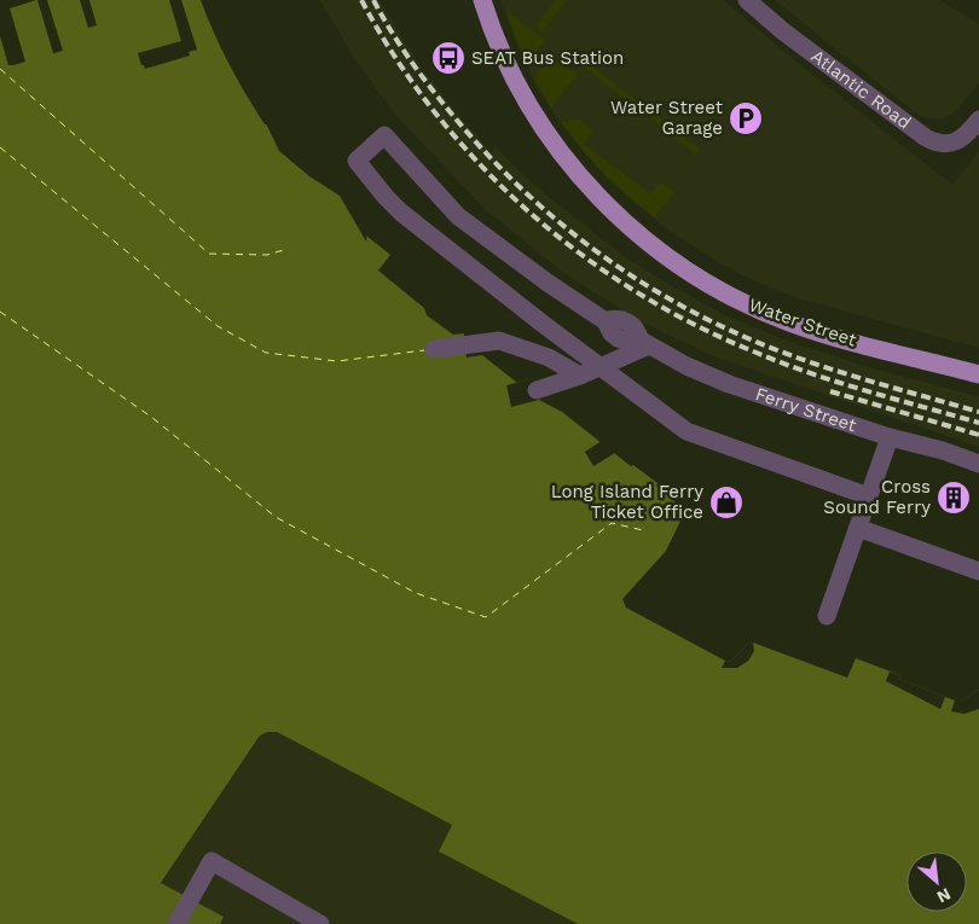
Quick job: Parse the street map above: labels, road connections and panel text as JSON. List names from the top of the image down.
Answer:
{
  "streets": {
    "main road": ["Water Street"],
    "street": ["Atlantic Road", "Ferry Street"]
  },
  "places": {
    "bus stop": ["SEAT Bus Station"],
    "parking": ["Water Street Garage"],
    "building": ["Cross Sound Ferry"],
    "shop": ["Long Island Ferry Ticket Office"]
  },
  "north": "bottom right"
}
